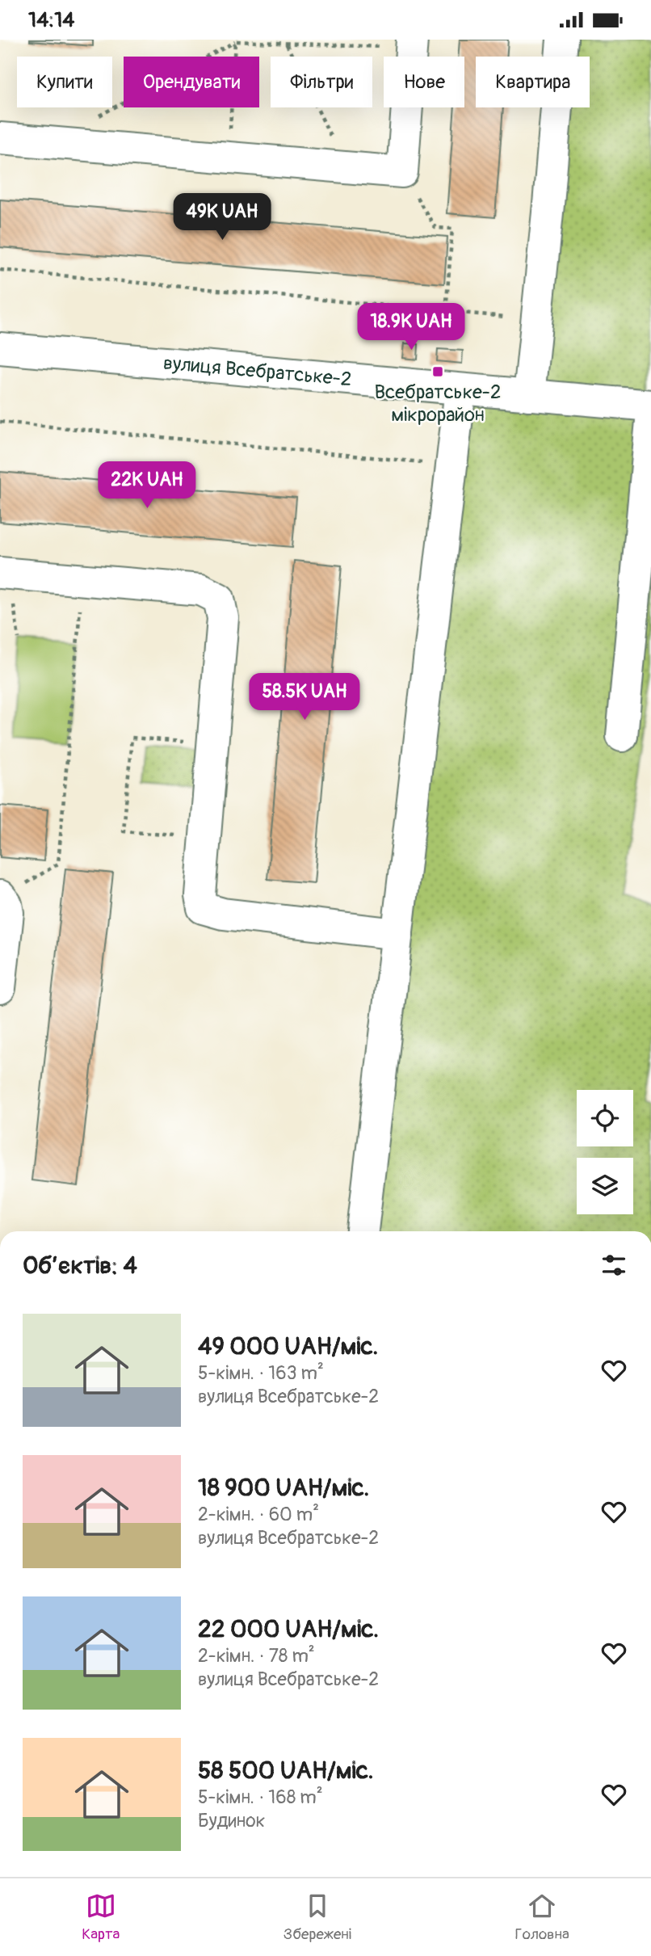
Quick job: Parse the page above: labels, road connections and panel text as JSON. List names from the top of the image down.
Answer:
{
  "streets": {
    "street": ["вулиця Всебратське-2"]
  },
  "places": {
    "transit": ["Всебратське-2 мікрорайон"]
  },
  "page": {
    "status": "14:14",
    "chip": [
      "Купити",
      "Орендувати",
      "Фільтри",
      "Нове",
      "Квартира"
    ],
    "price": [
      "49K UAH",
      "18.9K UAH",
      "22K UAH",
      "58.5K UAH"
    ],
    "heading": "Об’єктів: 4",
    "list": [
      {
        "name": "49 000 UAH/міс.",
        "note": "5-кімн. · 163 m² · вулиця Всебратське-2"
      },
      {
        "name": "18 900 UAH/міс.",
        "note": "2-кімн. · 60 m² · вулиця Всебратське-2"
      },
      {
        "name": "22 000 UAH/міс.",
        "note": "2-кімн. · 78 m² · вулиця Всебратське-2"
      },
      {
        "name": "58 500 UAH/міс.",
        "note": "5-кімн. · 168 m² · Будинок"
      }
    ],
    "tabs": ["Карта", "Збережені", "Головна"]
  }
}
